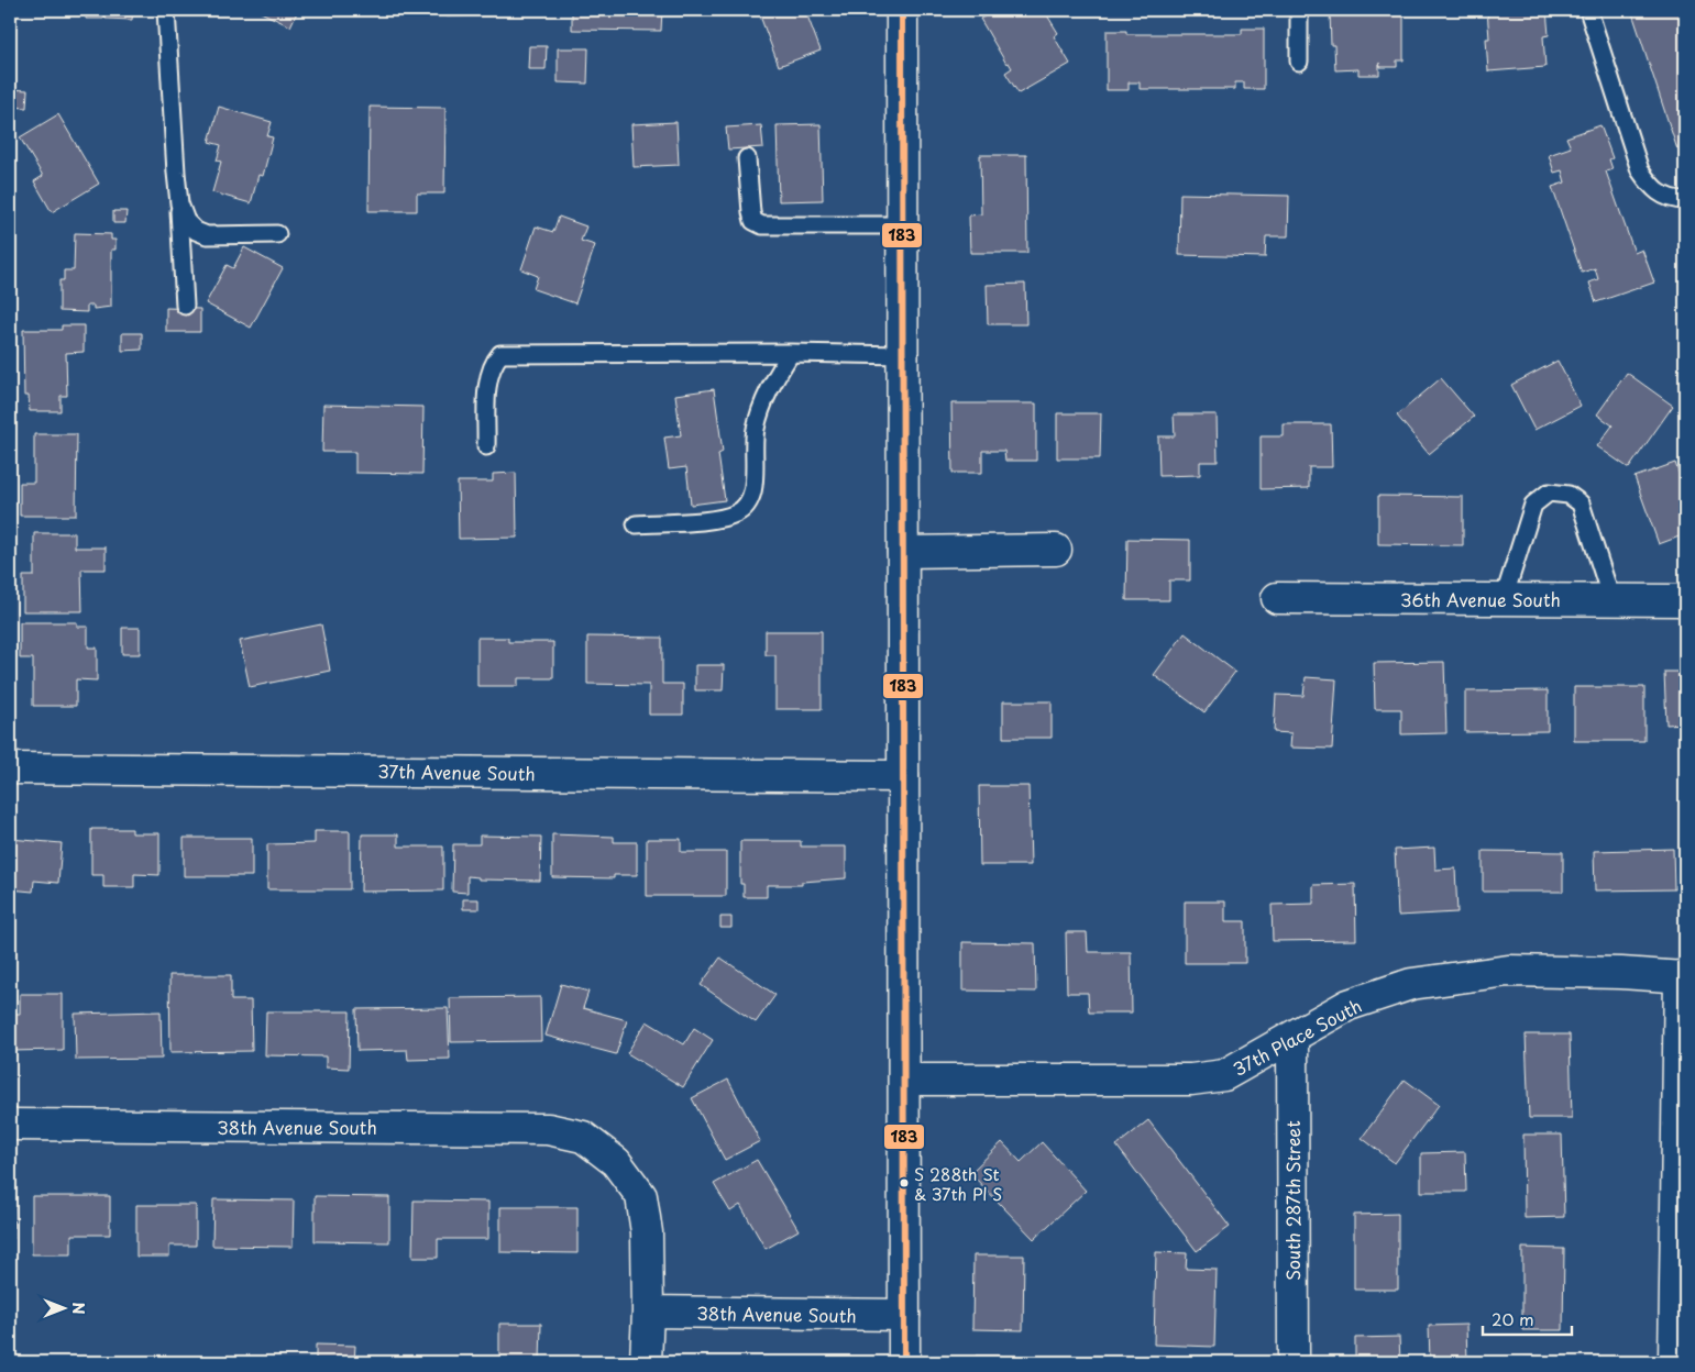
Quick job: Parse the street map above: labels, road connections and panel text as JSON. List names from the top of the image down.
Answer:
{
  "streets": {
    "street": [
      "36th Avenue South",
      "37th Avenue South",
      "37th Place South",
      "38th Avenue South",
      "South 287th Street"
    ]
  },
  "crossings": [
    ["37th Place South", "South 287th Street"]
  ],
  "places": ["S 288th St & 37th Pl S"],
  "lines": ["transit line 183"],
  "scale_bar": "20 m",
  "north": "right"
}
